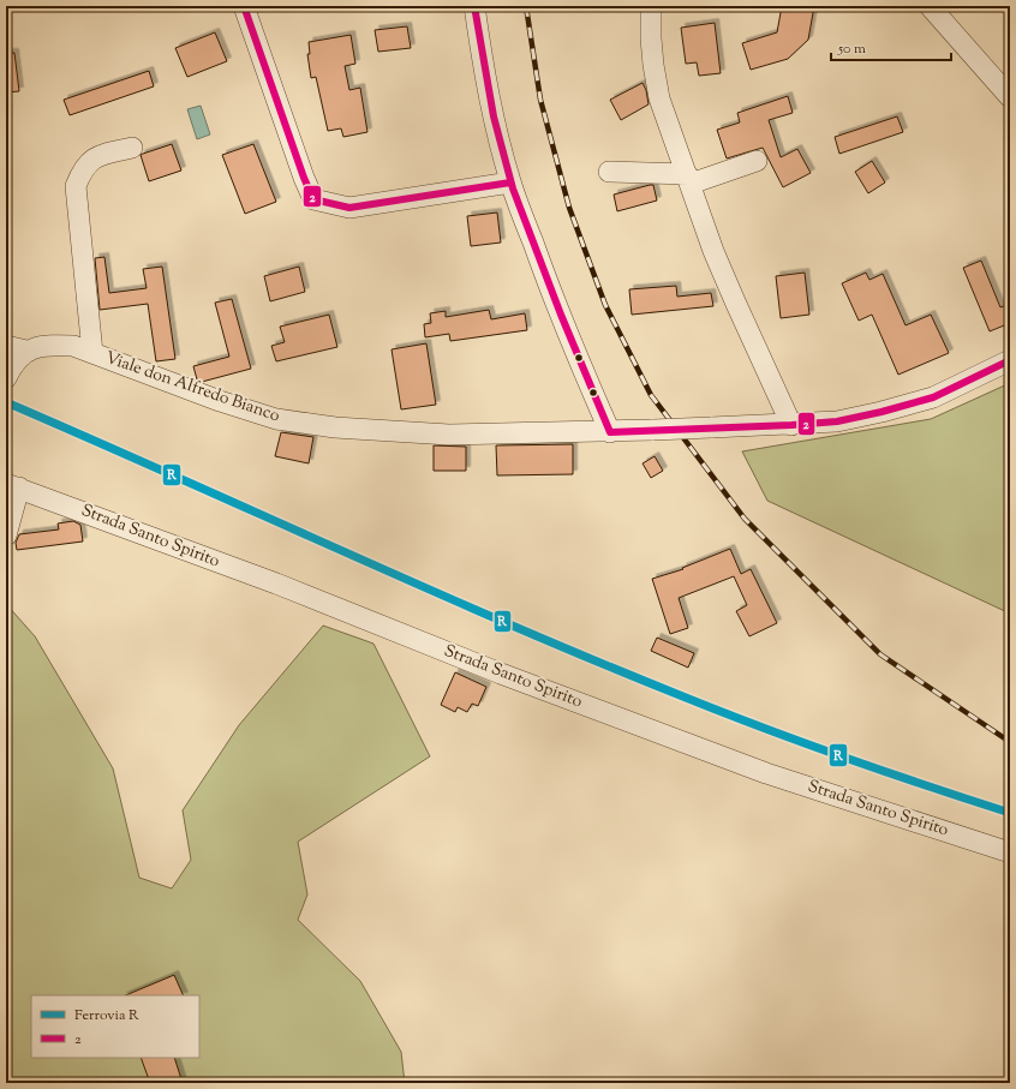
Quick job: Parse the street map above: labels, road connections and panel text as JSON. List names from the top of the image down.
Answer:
{
  "streets": {
    "street": ["Viale don Alfredo Bianco", "Strada Santo Spirito"]
  },
  "lines": ["transit line 2", "rail line R"],
  "legend": ["Ferrovia R", "2"],
  "scale_bar": "50 m"
}
